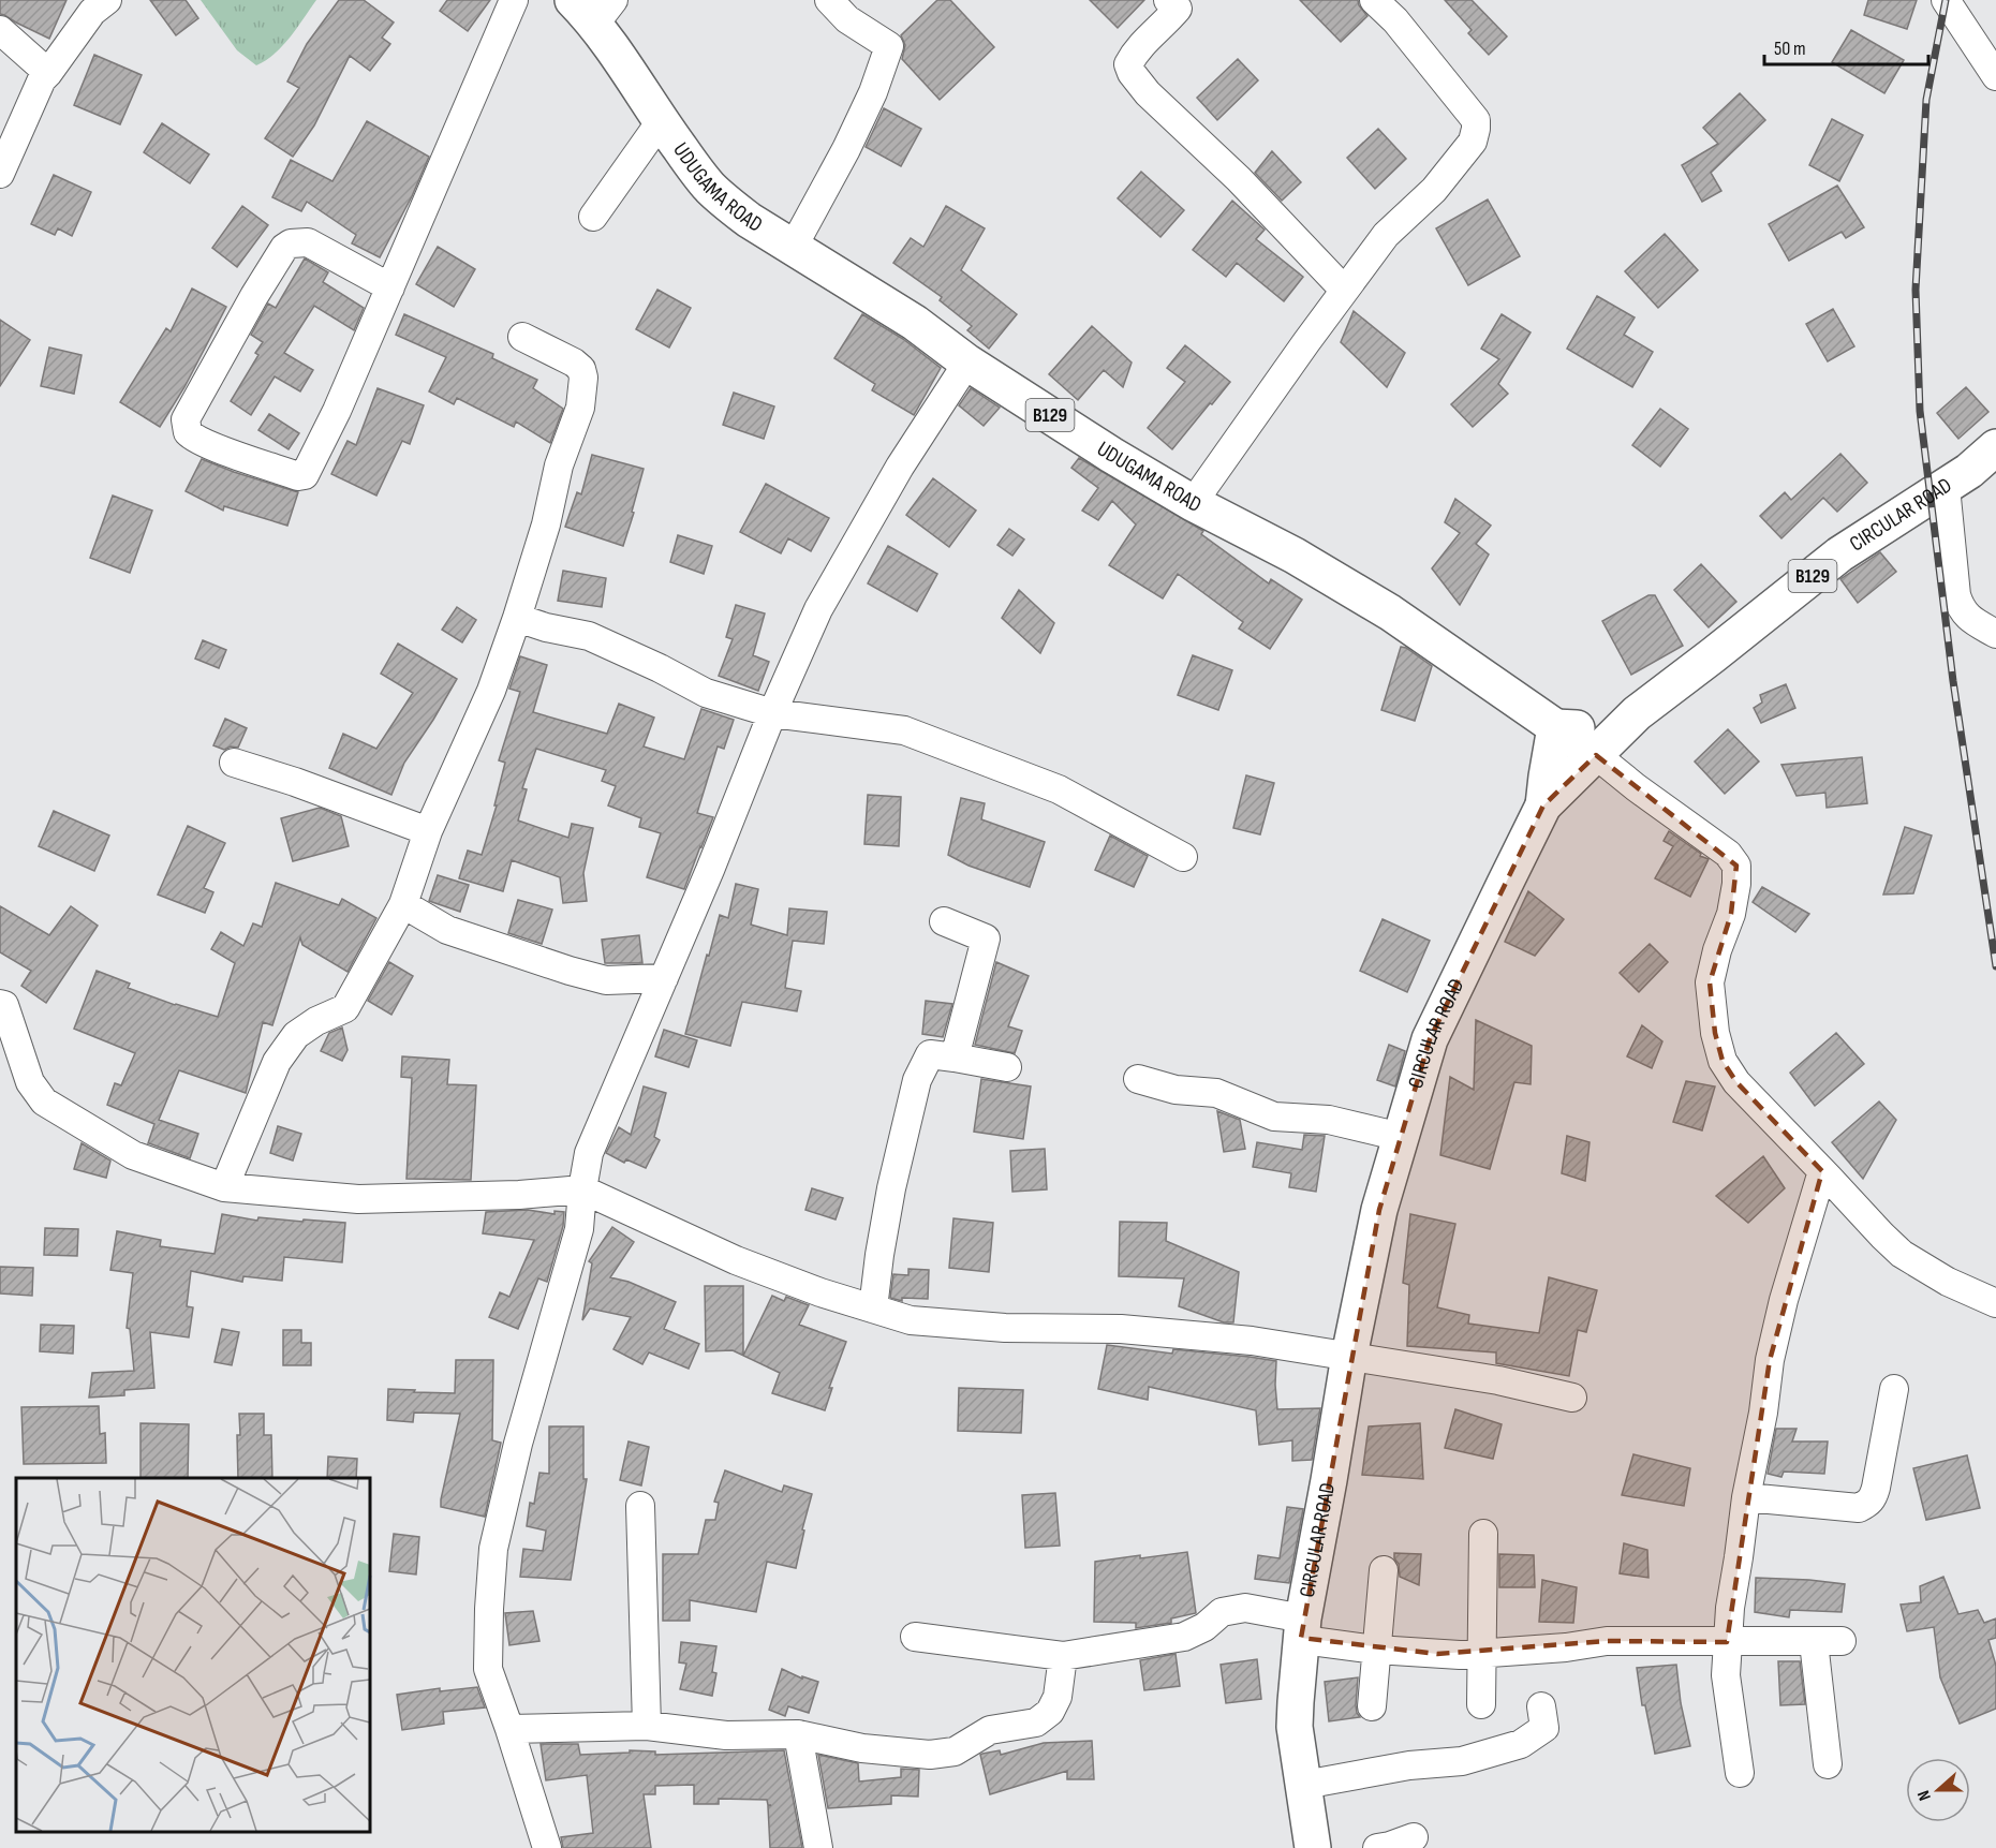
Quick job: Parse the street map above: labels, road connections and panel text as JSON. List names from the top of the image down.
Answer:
{
  "streets": {
    "main road": ["UDUGAMA ROAD", "B129", "CIRCULAR ROAD"]
  },
  "crossings": [
    ["UDUGAMA ROAD", "CIRCULAR ROAD"]
  ],
  "scale_bar": "50 m",
  "north": "left"
}
